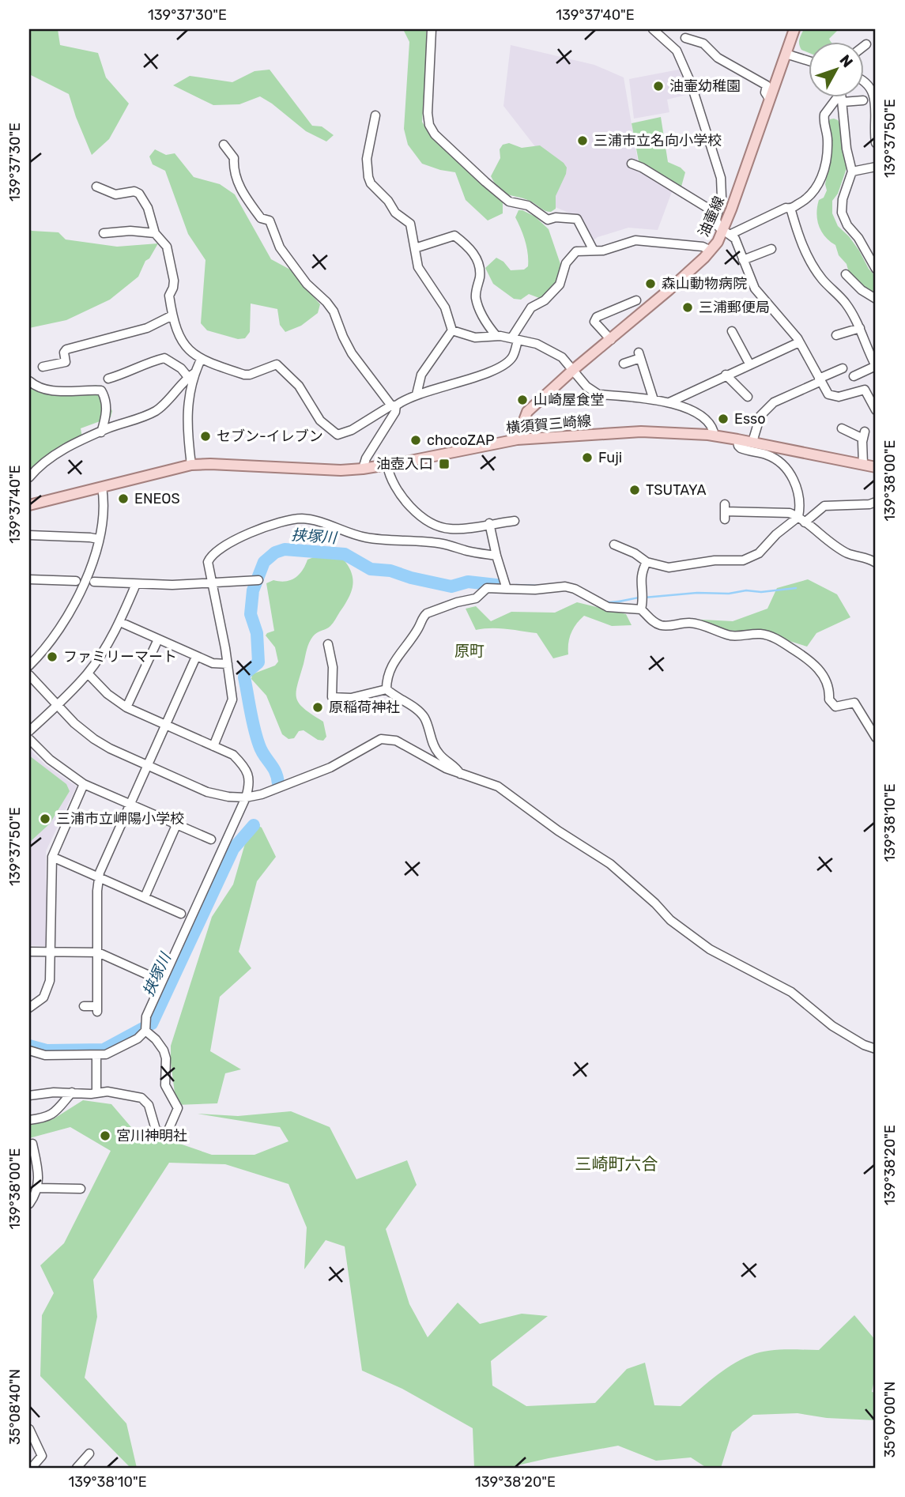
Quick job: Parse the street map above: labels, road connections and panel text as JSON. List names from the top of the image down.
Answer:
{
  "streets": {
    "main road": ["油壷線", "横須賀三崎線"]
  },
  "crossings": [
    ["油壷線", "横須賀三崎線"]
  ],
  "districts": ["原町", "三崎町六合"],
  "water": ["挟塚川"],
  "places": {
    "other": [
      "油壷幼稚園",
      "三浦市立名向小学校",
      "森山動物病院",
      "三浦郵便局",
      "山崎屋食堂",
      "Esso",
      "セブン-イレブン",
      "chocoZAP",
      "Fuji",
      "TSUTAYA",
      "ENEOS",
      "ファミリーマート",
      "原稲荷神社",
      "三浦市立岬陽小学校",
      "宮川神明社"
    ],
    "transit": ["油壺入口"]
  },
  "north": "top right",
  "coordinates": [
    "139°37'30\"E",
    "139°37'40\"E",
    "139°37'50\"E",
    "139°38'00\"E",
    "139°38'10\"E",
    "139°38'20\"E",
    "35°08'40\"N",
    "35°09'00\"N"
  ]
}
